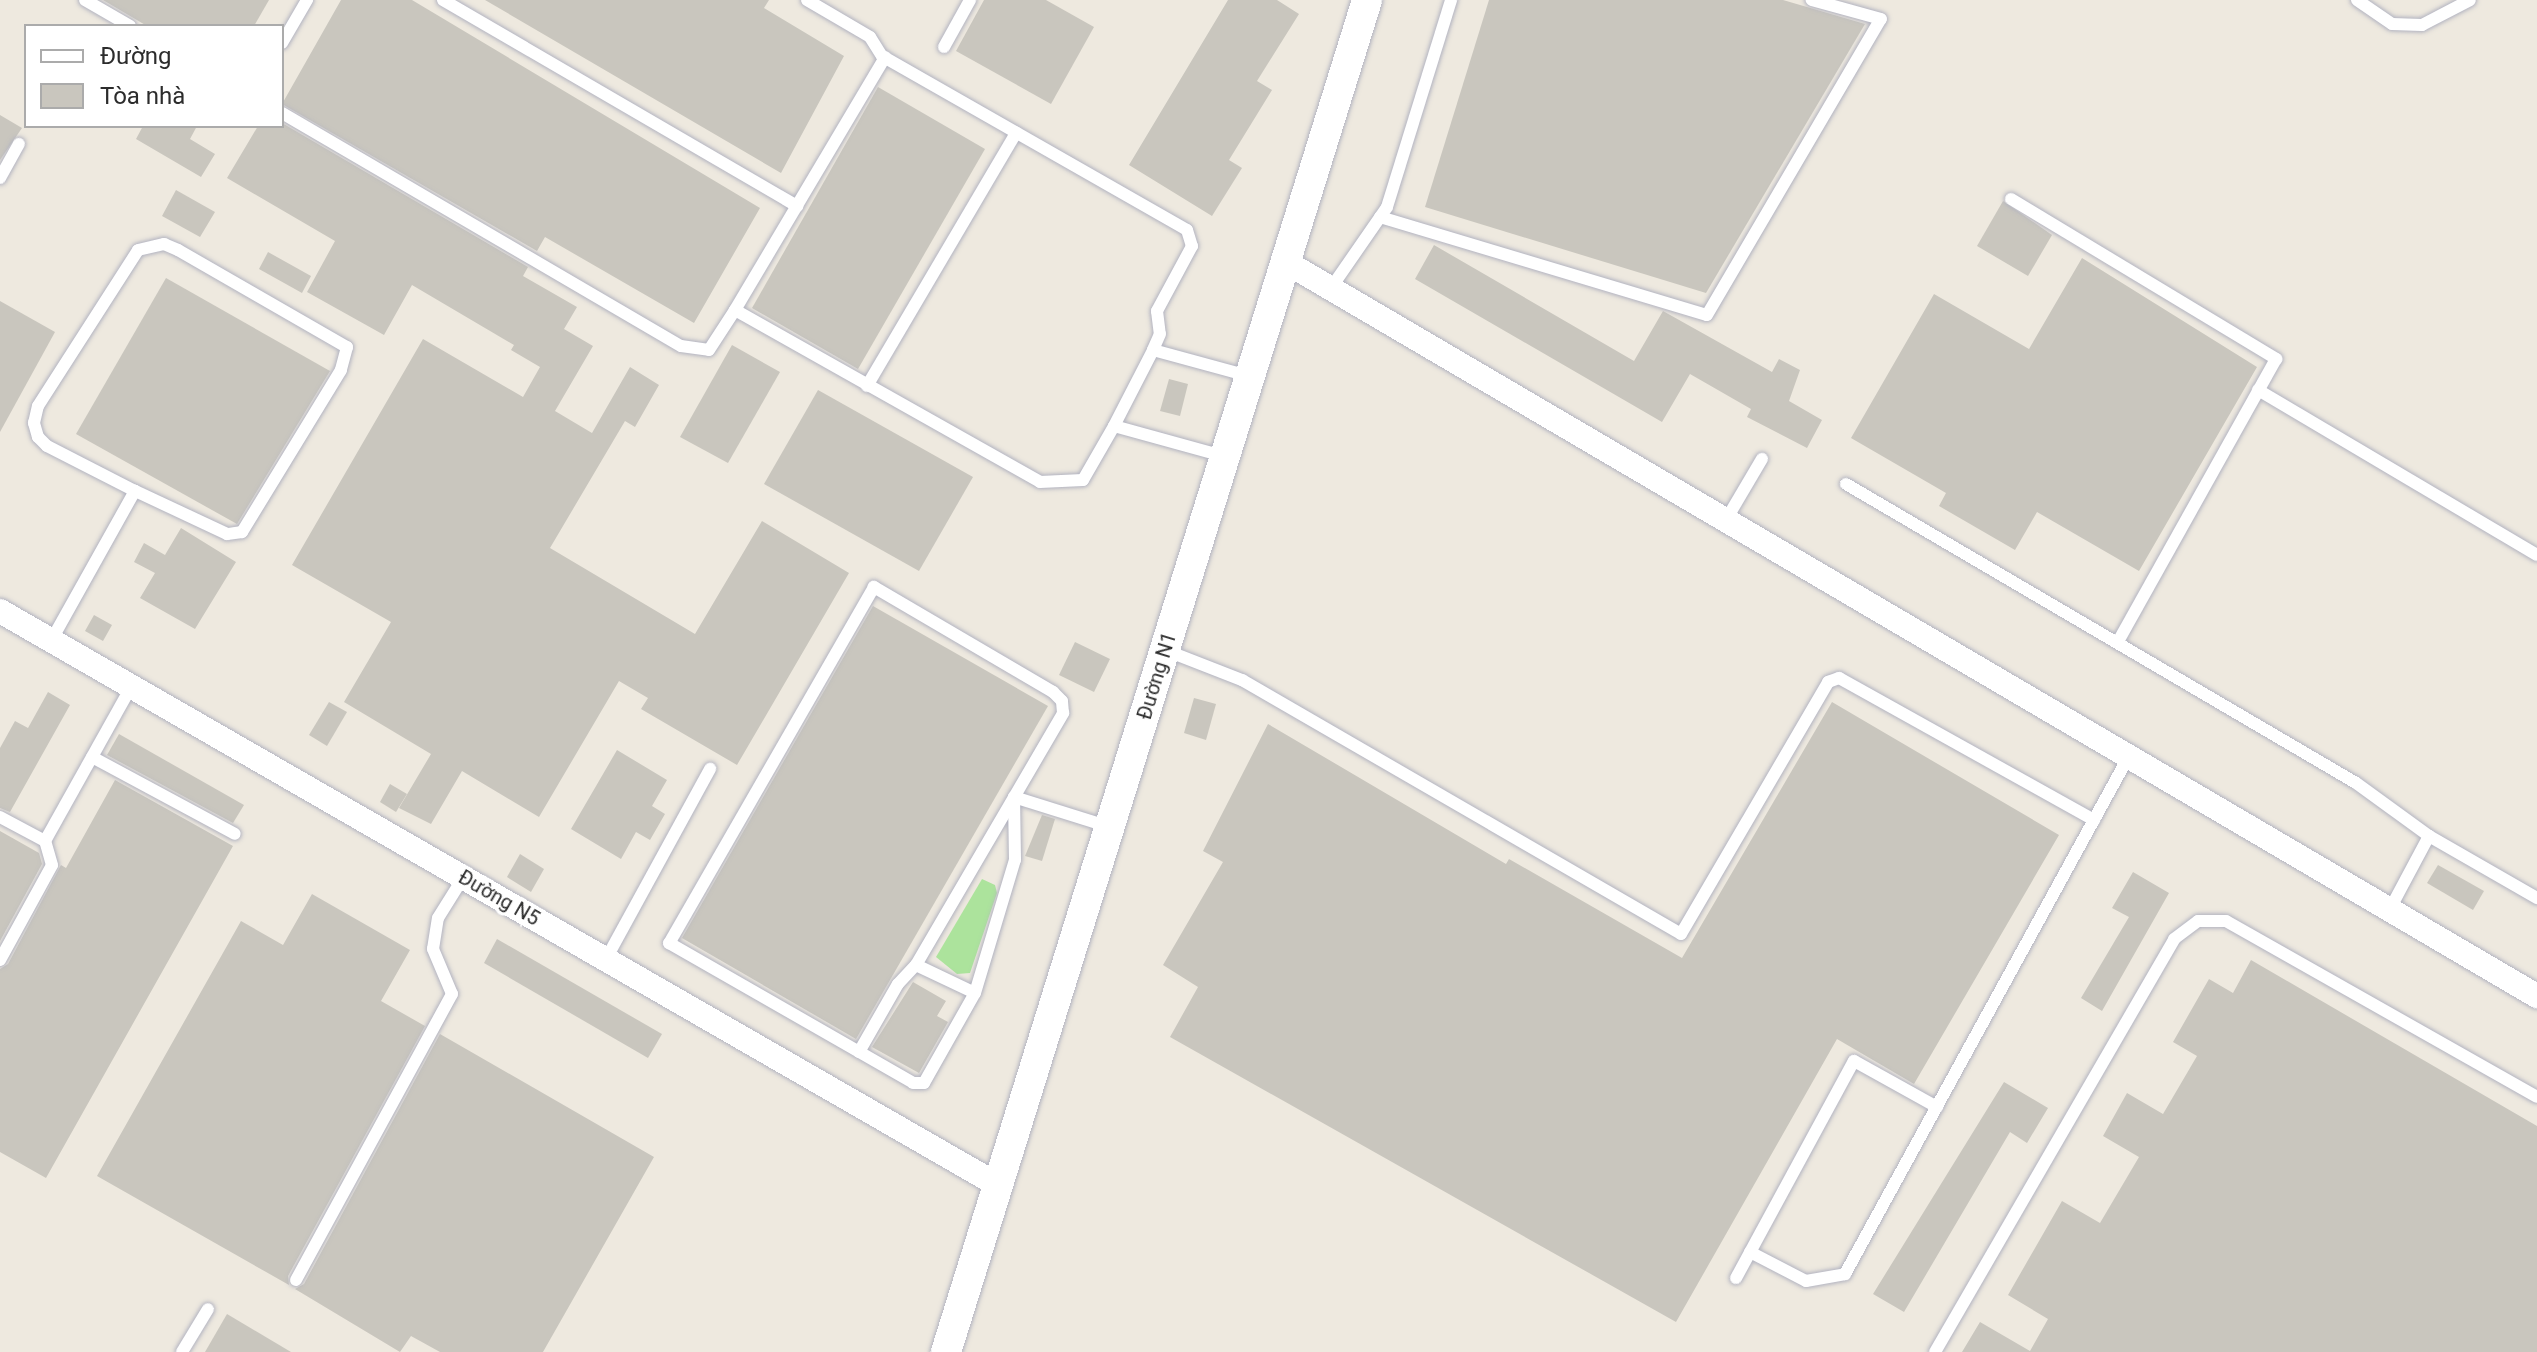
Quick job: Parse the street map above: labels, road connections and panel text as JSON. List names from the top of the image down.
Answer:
{
  "streets": {
    "street": ["Đường N1", "Đường N5"]
  },
  "crossings": [
    ["Đường N1", "Đường N5"]
  ],
  "legend": ["Đường", "Tòa nhà"]
}
